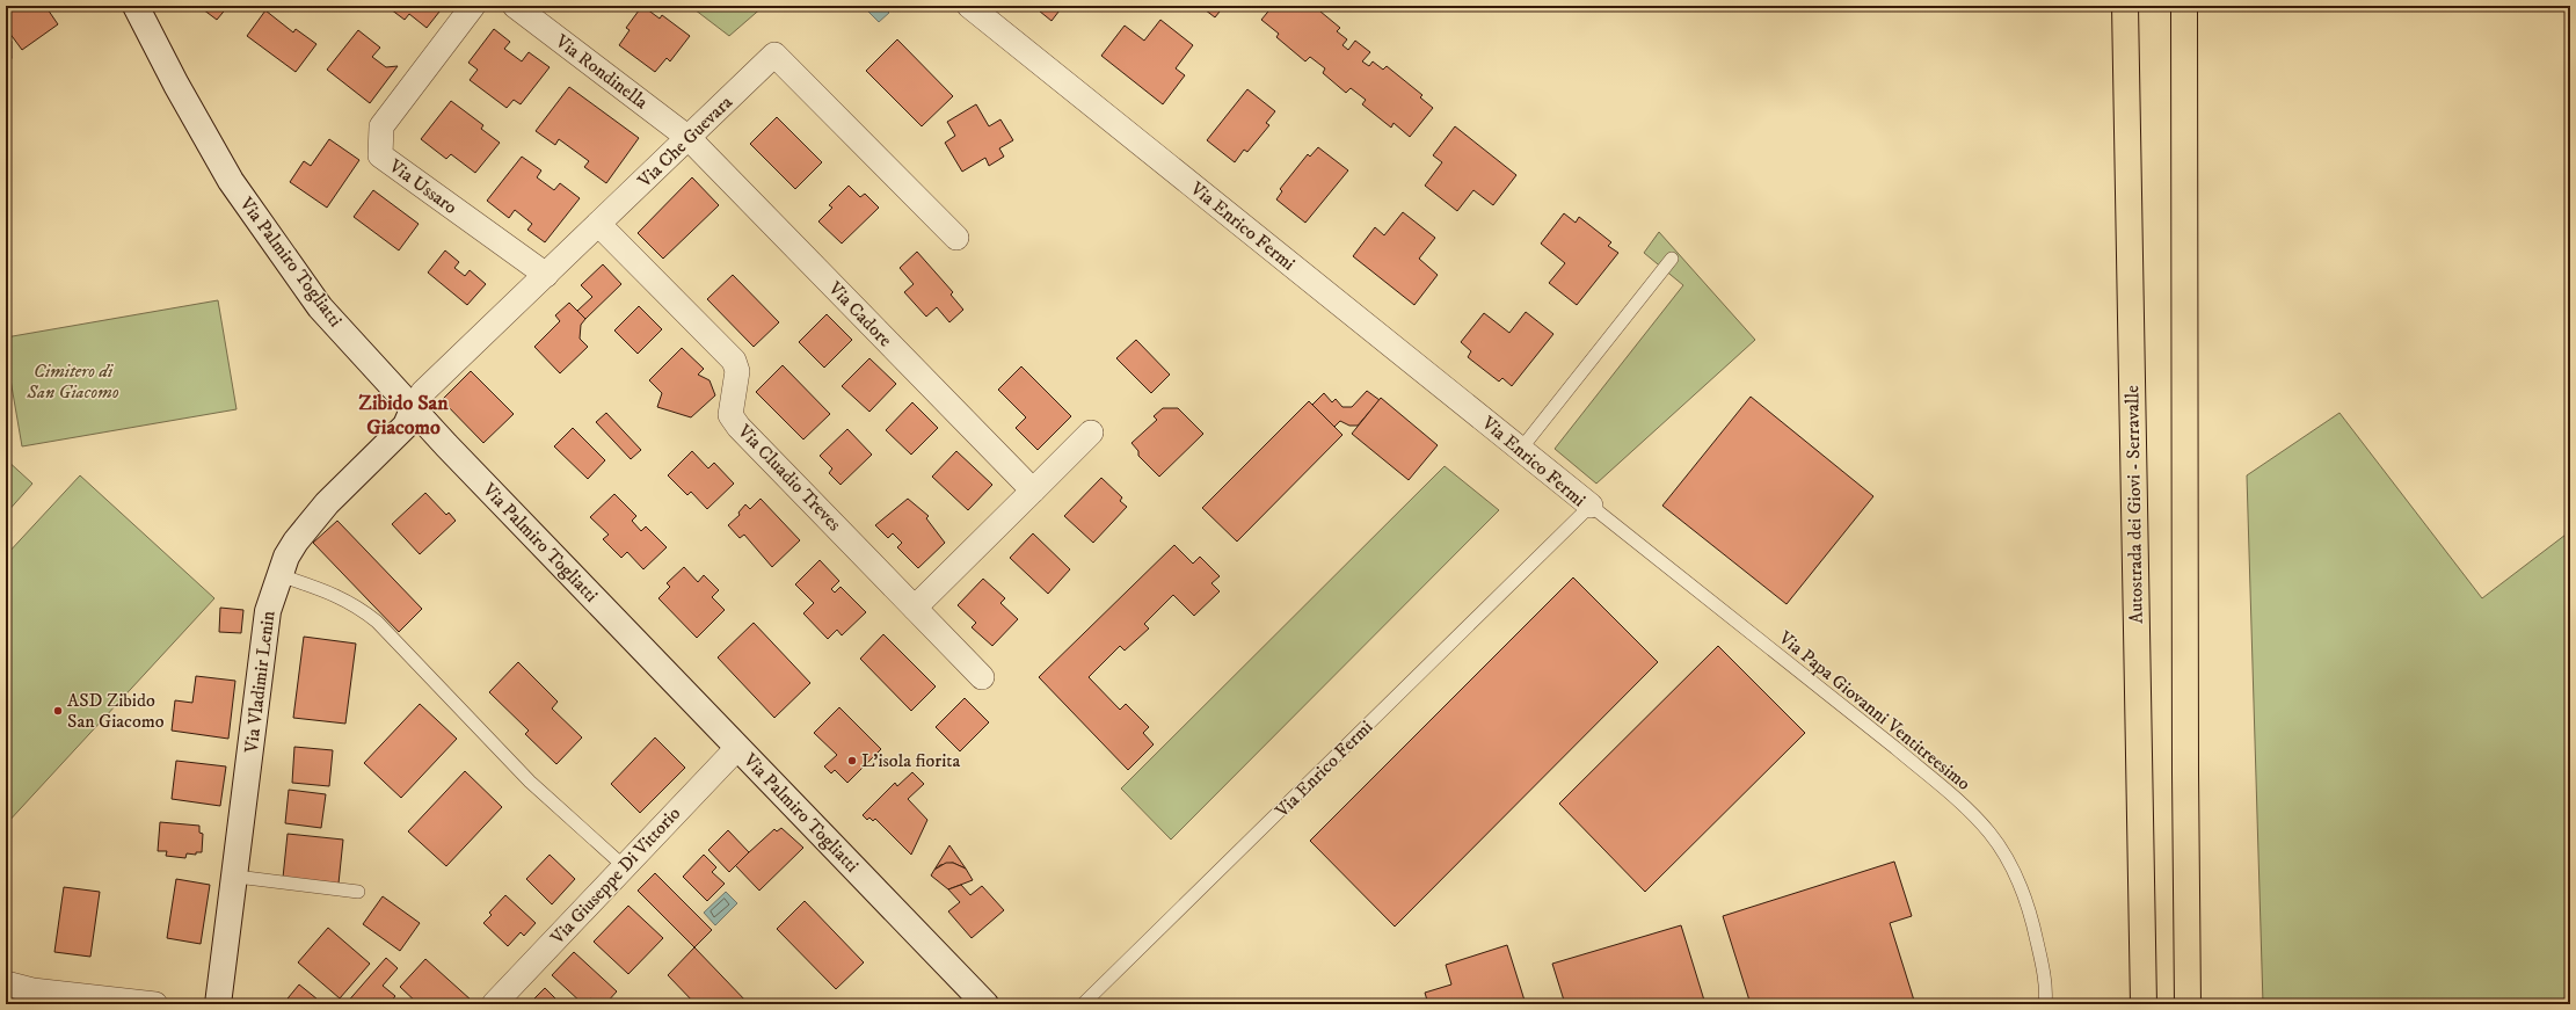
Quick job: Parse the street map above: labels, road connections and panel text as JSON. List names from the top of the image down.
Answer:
{
  "streets": {
    "highway": ["Autostrada dei Giovi - Serravalle"],
    "street": [
      "Via Rondinella",
      "Via Che Guevara",
      "Via Ussaro",
      "Via Enrico Fermi",
      "Via Palmiro Togliatti",
      "Via Cadore",
      "Via Cluadio Treves",
      "Via Vladimir Lenin",
      "Via Giuseppe Di Vittorio"
    ],
    "lane": ["Via Papa Giovanni Ventitreesimo"]
  },
  "crossings": [
    ["Via Rondinella", "Via Che Guevara"],
    ["Via Rondinella", "Via Cadore"],
    ["Via Che Guevara", "Via Ussaro"],
    ["Via Che Guevara", "Via Palmiro Togliatti"],
    ["Via Che Guevara", "Via Cadore"],
    ["Via Che Guevara", "Via Cluadio Treves"],
    ["Via Che Guevara", "Via Vladimir Lenin"],
    ["Via Enrico Fermi", "Via Papa Giovanni Ventitreesimo"],
    ["Via Palmiro Togliatti", "Via Vladimir Lenin"],
    ["Via Palmiro Togliatti", "Via Giuseppe Di Vittorio"]
  ],
  "districts": ["Zibido San Giacomo"],
  "parks": ["Cimitero di San Giacomo"],
  "places": ["ASD Zibido San Giacomo", "L'isola fiorita"]
}
